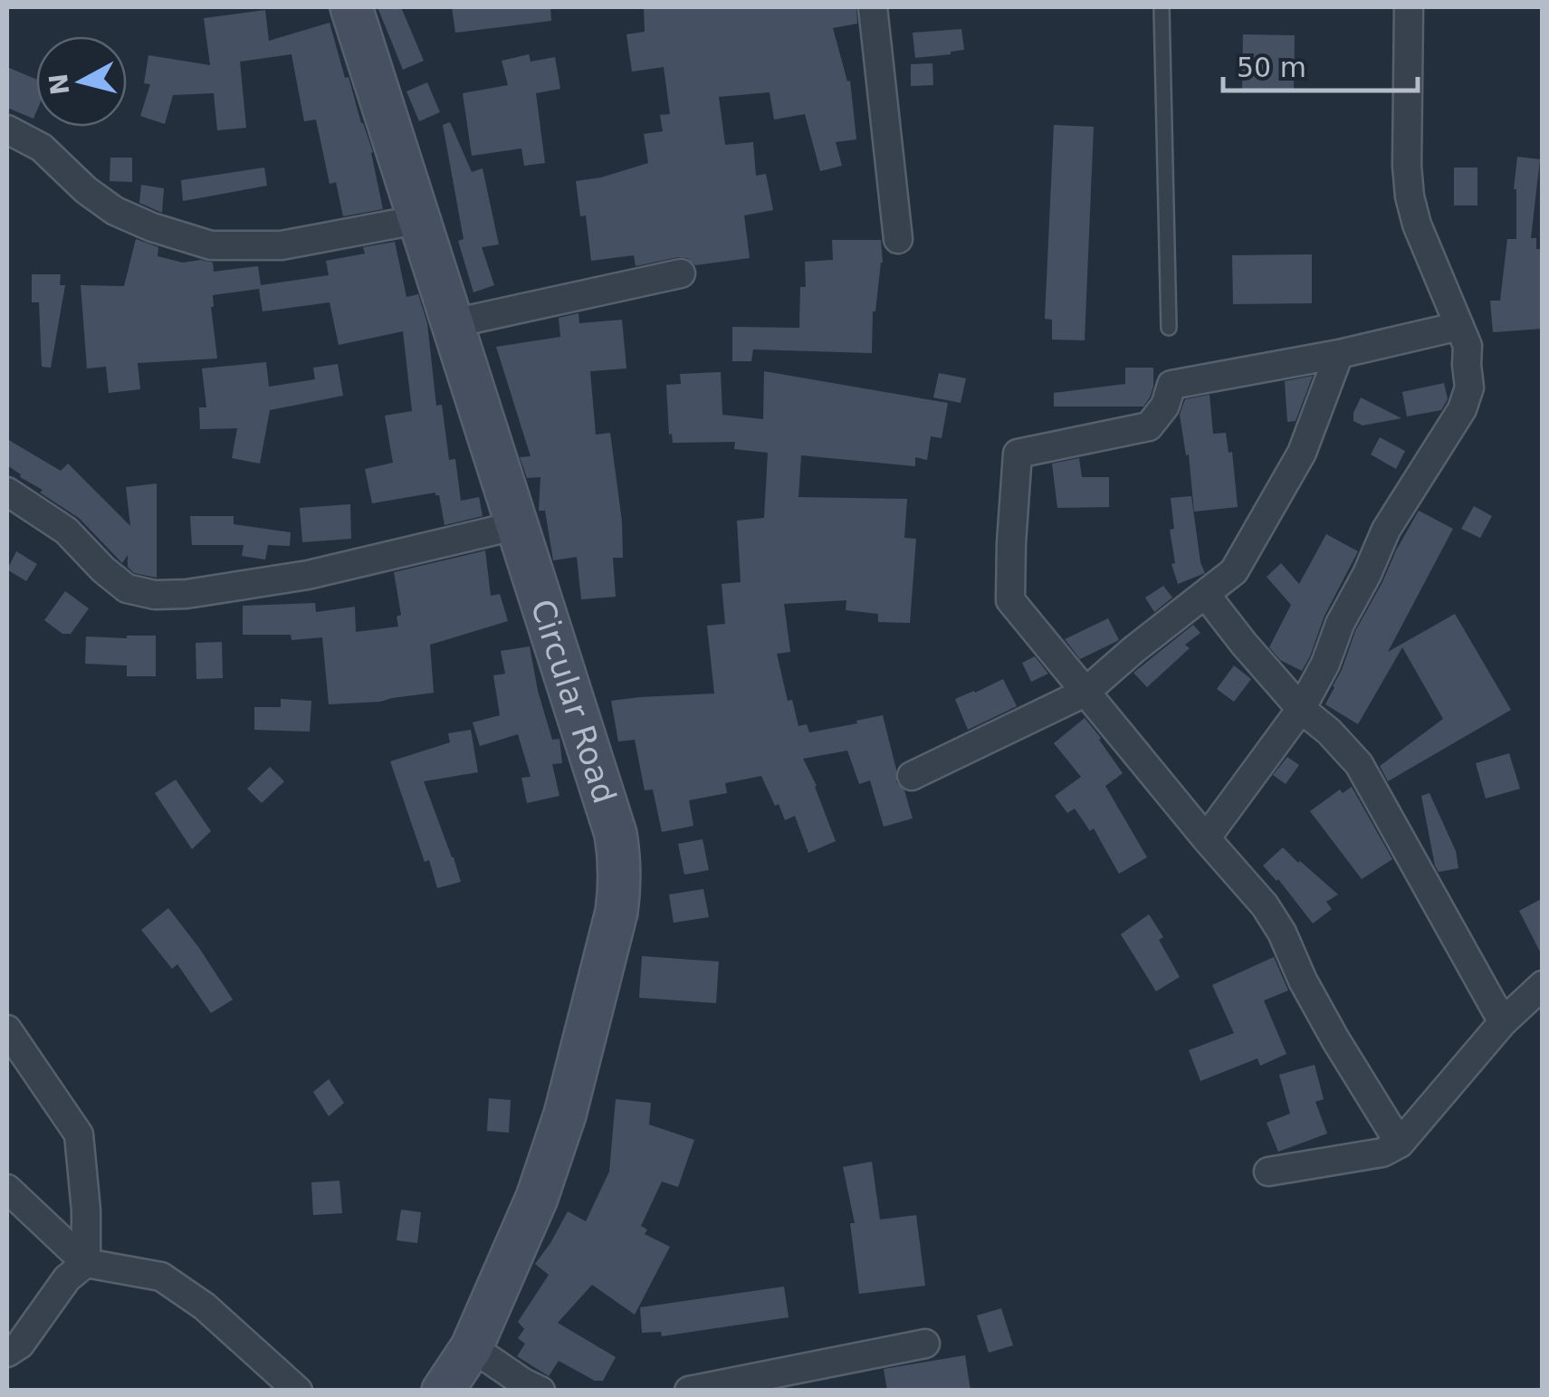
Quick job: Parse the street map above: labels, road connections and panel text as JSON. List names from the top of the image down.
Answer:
{
  "streets": {
    "street": ["Circular Road"]
  },
  "scale_bar": "50 m",
  "north": "left"
}
